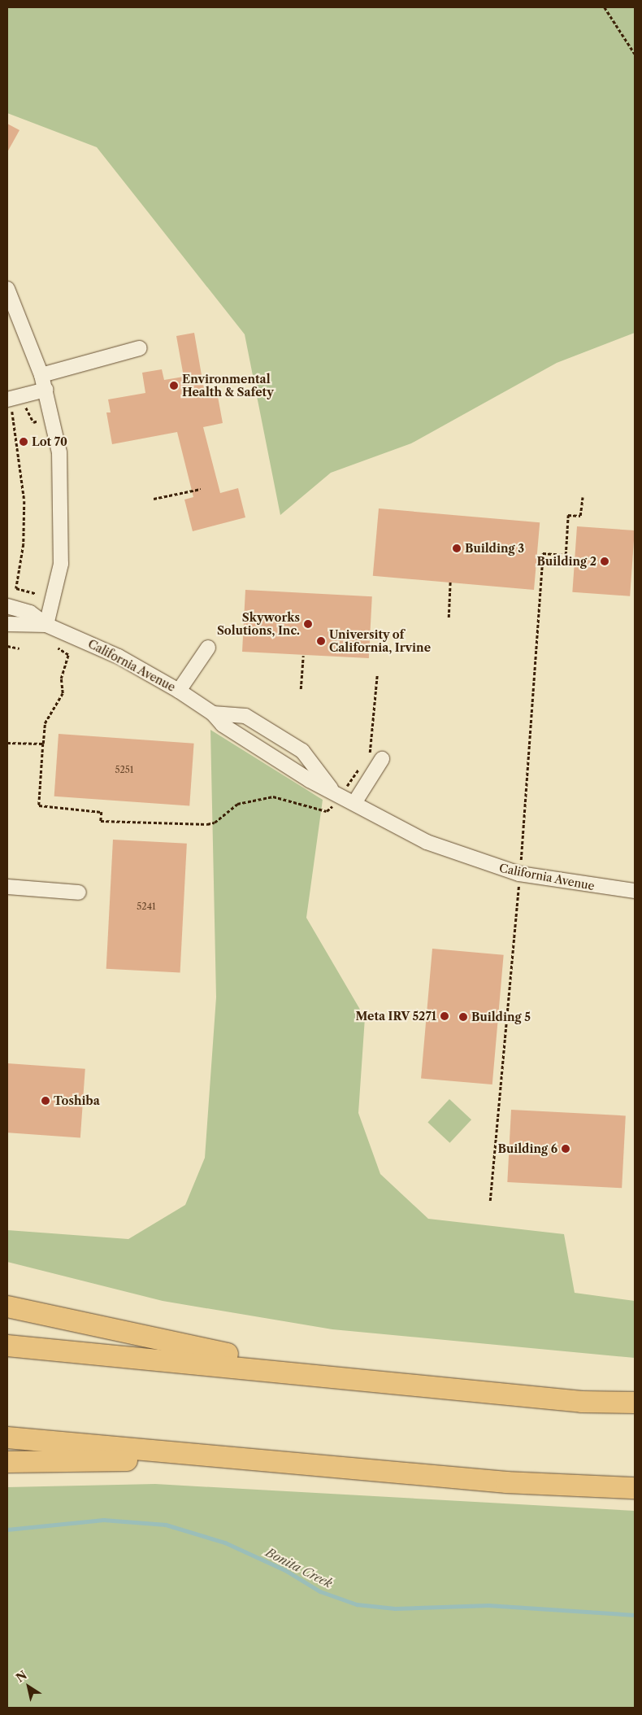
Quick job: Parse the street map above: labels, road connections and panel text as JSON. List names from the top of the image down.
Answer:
{
  "streets": {
    "street": ["California Avenue"]
  },
  "water": ["Bonita Creek"],
  "places": [
    "Environmental Health & Safety",
    "Lot 70",
    "Building 3",
    "Building 2",
    "Skyworks Solutions, Inc.",
    "University of California, Irvine",
    "Meta IRV 5271",
    "Building 5",
    "Toshiba",
    "Building 6"
  ],
  "house_numbers": ["5251", "5241"],
  "north": "top left"
}
